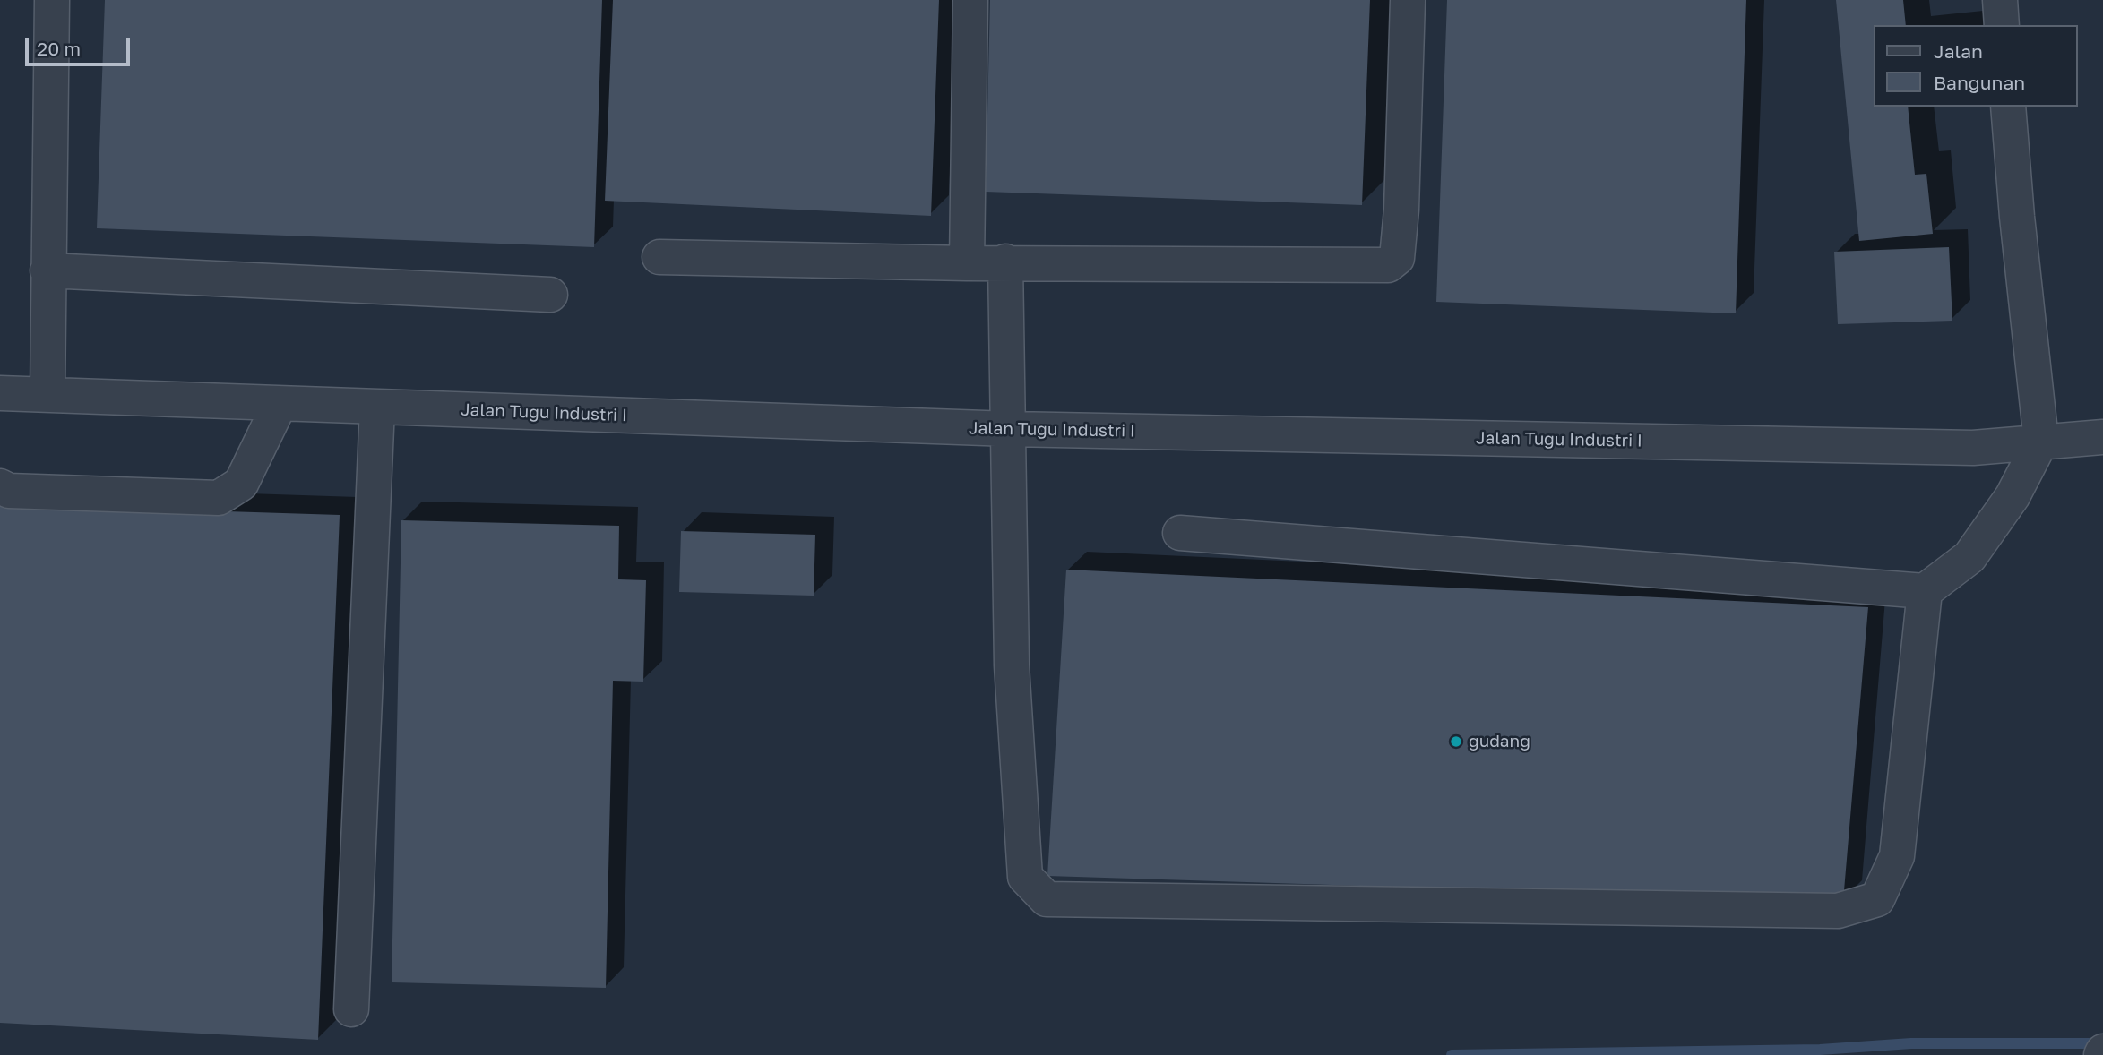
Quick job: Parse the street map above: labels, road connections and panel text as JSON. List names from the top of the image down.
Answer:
{
  "streets": {
    "street": ["Jalan Tugu Industri I"]
  },
  "places": ["gudang"],
  "legend": ["Jalan", "Bangunan"],
  "scale_bar": "20 m"
}
